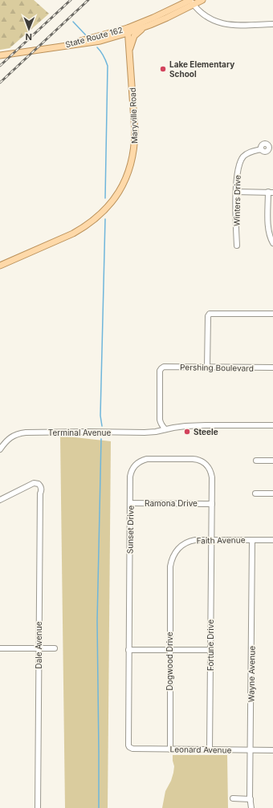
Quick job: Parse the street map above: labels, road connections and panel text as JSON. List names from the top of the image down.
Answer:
{
  "streets": {
    "main road": ["State Route 162", "Maryville Road"],
    "street": [
      "Winters Drive",
      "Pershing Boulevard",
      "Terminal Avenue",
      "Ramona Drive",
      "Sunset Drive",
      "Faith Avenue",
      "Dale Avenue",
      "Fortune Drive",
      "Dogwood Drive",
      "Wayne Avenue",
      "Leonard Avenue"
    ]
  },
  "crossings": [
    ["State Route 162", "Maryville Road"],
    ["Pershing Boulevard", "Terminal Avenue"],
    ["Ramona Drive", "Sunset Drive"],
    ["Sunset Drive", "Faith Avenue"],
    ["Sunset Drive", "Fortune Drive"],
    ["Sunset Drive", "Leonard Avenue"],
    ["Faith Avenue", "Fortune Drive"],
    ["Faith Avenue", "Dogwood Drive"],
    ["Faith Avenue", "Wayne Avenue"],
    ["Fortune Drive", "Leonard Avenue"],
    ["Dogwood Drive", "Leonard Avenue"],
    ["Wayne Avenue", "Leonard Avenue"]
  ],
  "places": ["Lake Elementary School", "Steele"],
  "north": "bottom"
}
